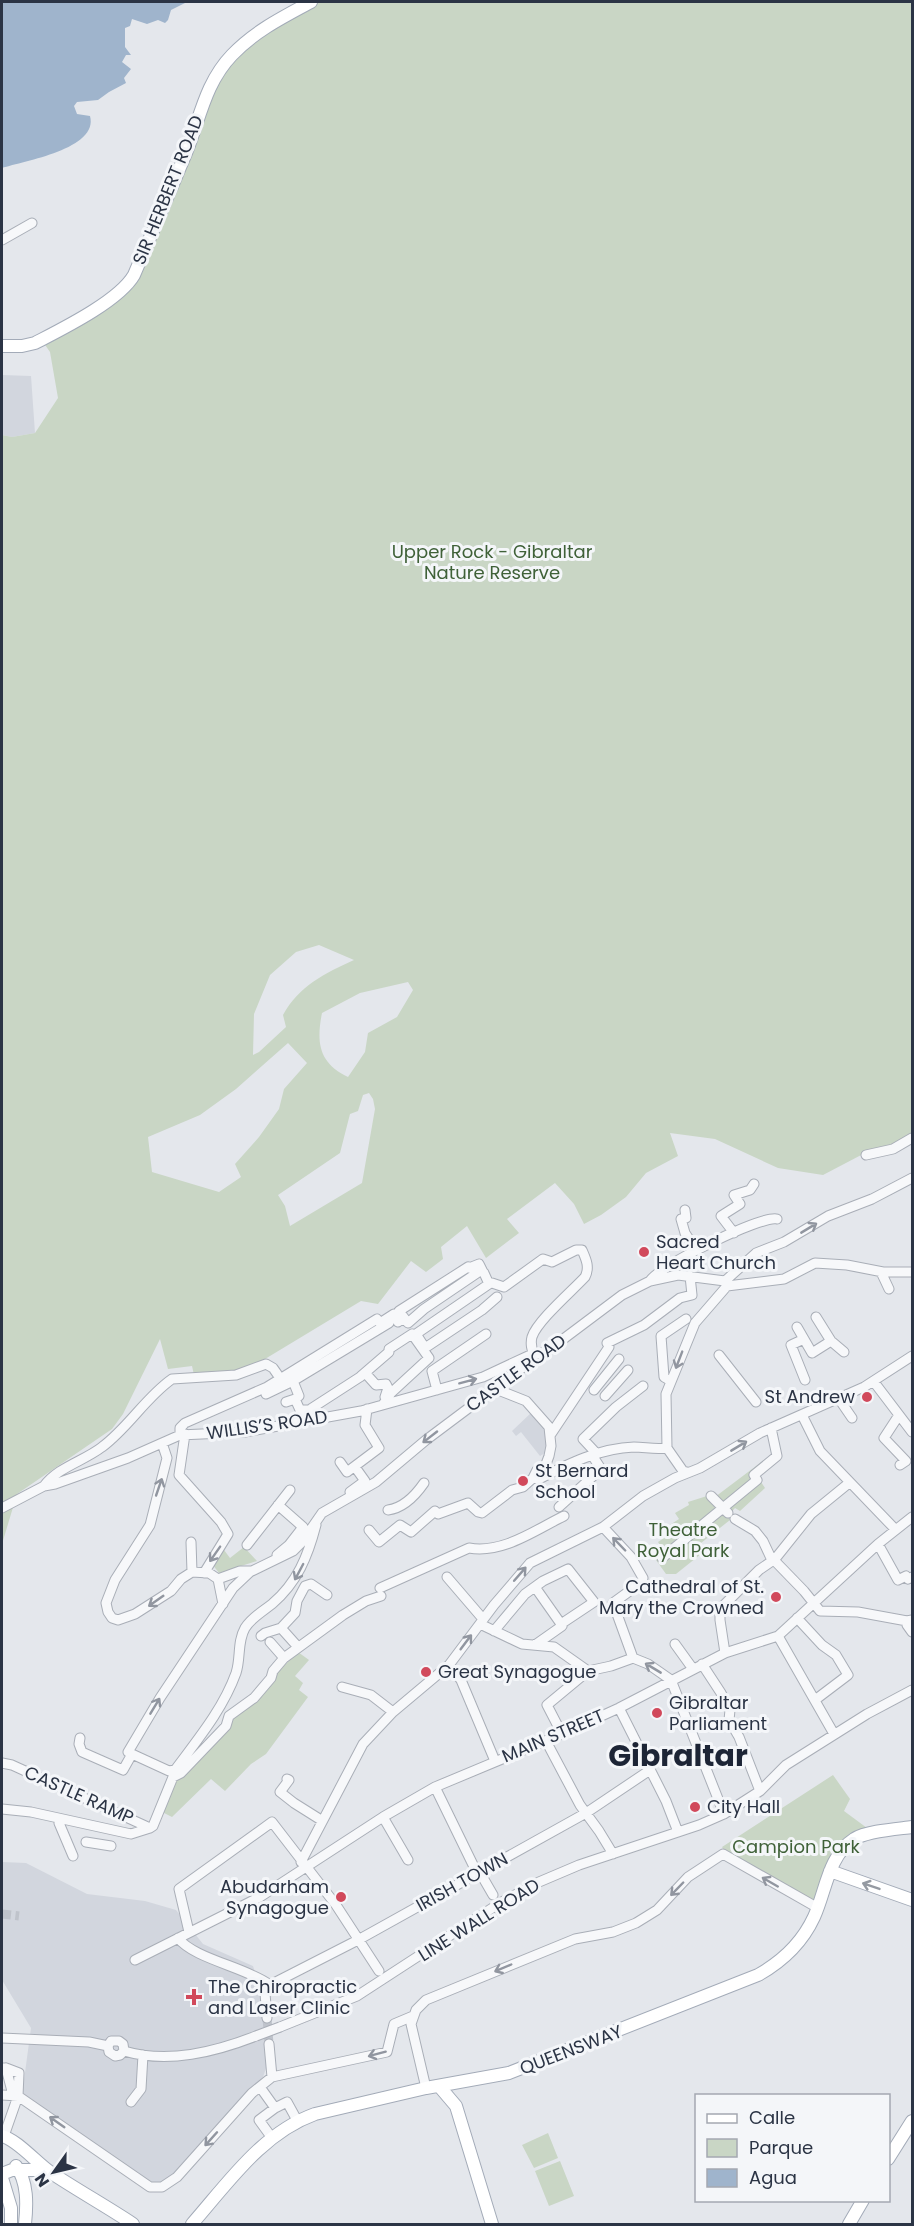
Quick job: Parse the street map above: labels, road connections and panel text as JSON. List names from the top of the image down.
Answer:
{
  "streets": {
    "main road": ["SIR HERBERT ROAD", "QUEENSWAY"],
    "street": [
      "CASTLE ROAD",
      "WILLIS’S ROAD",
      "MAIN STREET",
      "CASTLE RAMP",
      "IRISH TOWN",
      "LINE WALL ROAD"
    ]
  },
  "crossings": [
    ["CASTLE ROAD", "WILLIS’S ROAD"]
  ],
  "districts": ["Gibraltar"],
  "parks": ["Upper Rock - Gibraltar Nature Reserve", "Theatre Royal Park", "Campion Park"],
  "places": {
    "other": [
      "Sacred Heart Church",
      "St Andrew",
      "St Bernard School",
      "Cathedral of St. Mary the Crowned",
      "Great Synagogue",
      "Gibraltar Parliament",
      "City Hall",
      "Abudarham Synagogue"
    ],
    "health": ["The Chiropractic and Laser Clinic"]
  },
  "legend": ["Calle", "Parque", "Agua"],
  "north": "bottom left"
}
